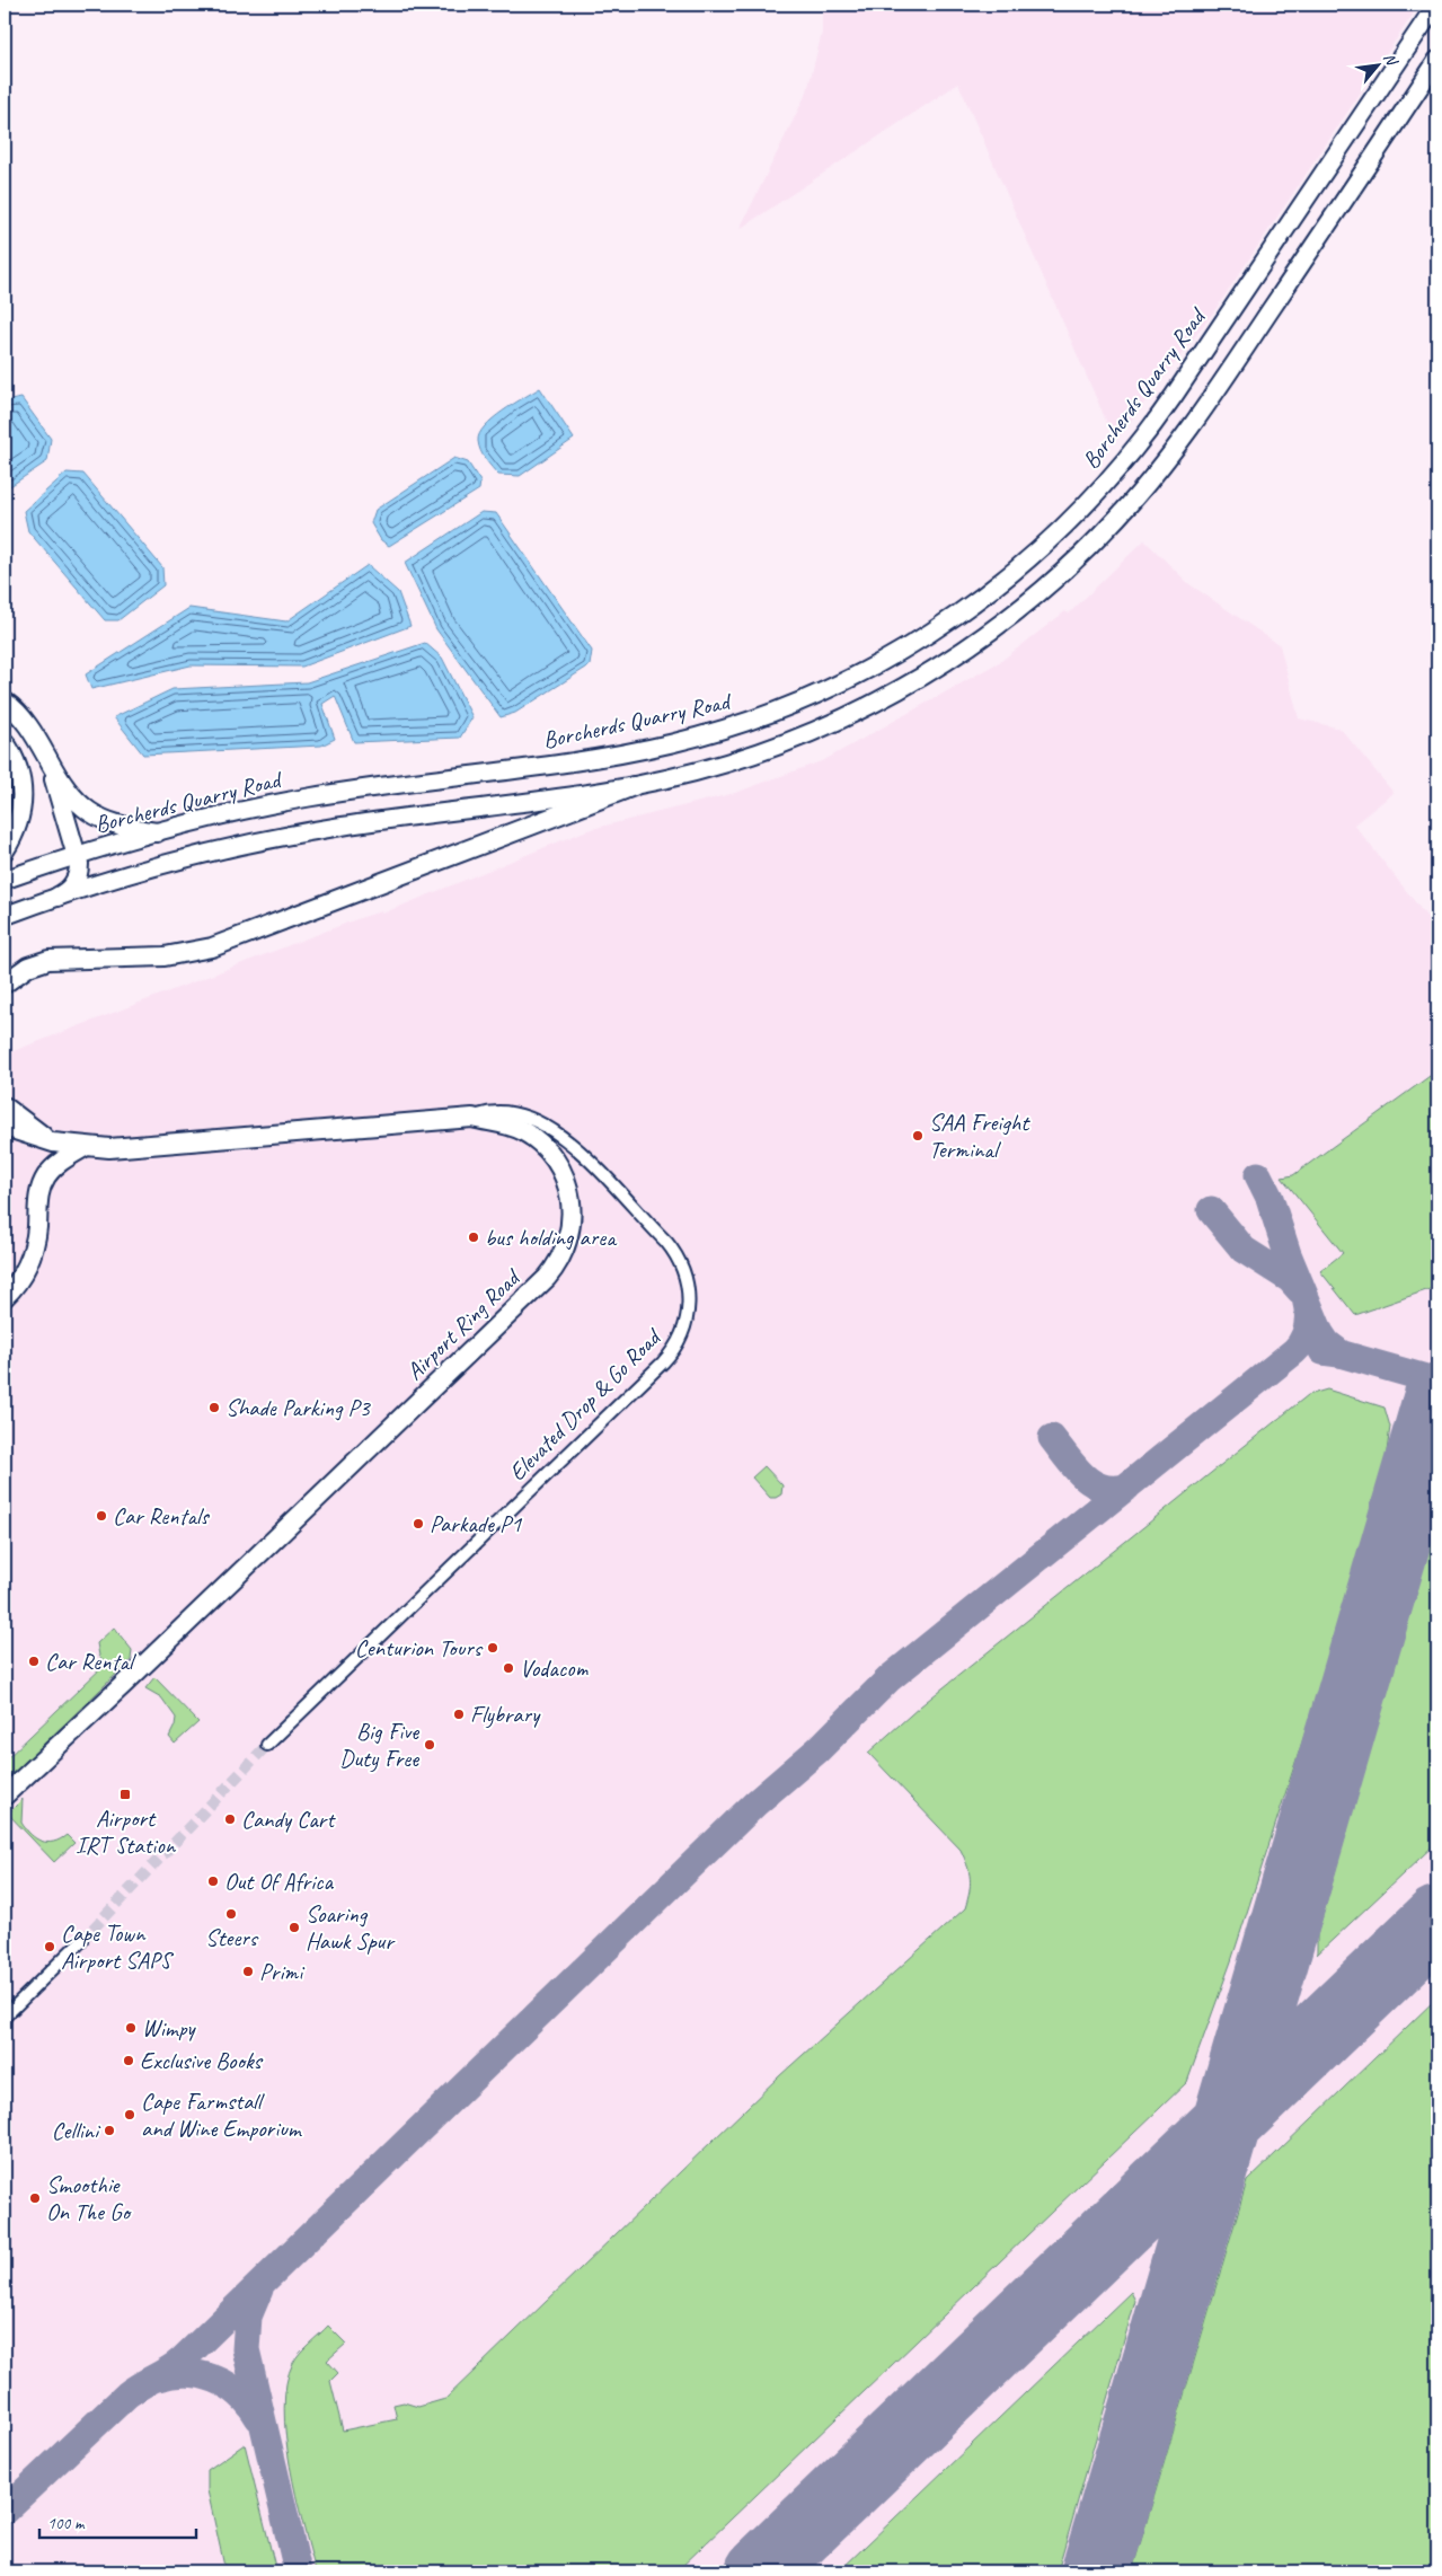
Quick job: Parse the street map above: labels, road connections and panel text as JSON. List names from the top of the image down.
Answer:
{
  "streets": {
    "main road": ["Borcherds Quarry Road", "Airport Ring Road"],
    "street": ["Elevated Drop & Go Road"]
  },
  "crossings": [
    ["Airport Ring Road", "Elevated Drop & Go Road"]
  ],
  "places": {
    "other": [
      "SAA Freight Terminal",
      "bus holding area",
      "Shade Parking P3",
      "Car Rentals",
      "Parkade P1",
      "Centurion Tours",
      "Car Rental",
      "Vodacom",
      "Flybrary",
      "Big Five Duty Free",
      "Candy Cart",
      "Out Of Africa",
      "Steers",
      "Soaring Hawk Spur",
      "Cape Town Airport SAPS",
      "Primi",
      "Wimpy",
      "Exclusive Books",
      "Cape Farmstall and Wine Emporium",
      "Cellini",
      "Smoothie On The Go"
    ],
    "transit": ["Airport IRT Station"]
  },
  "scale_bar": "100 m",
  "north": "top right"
}
